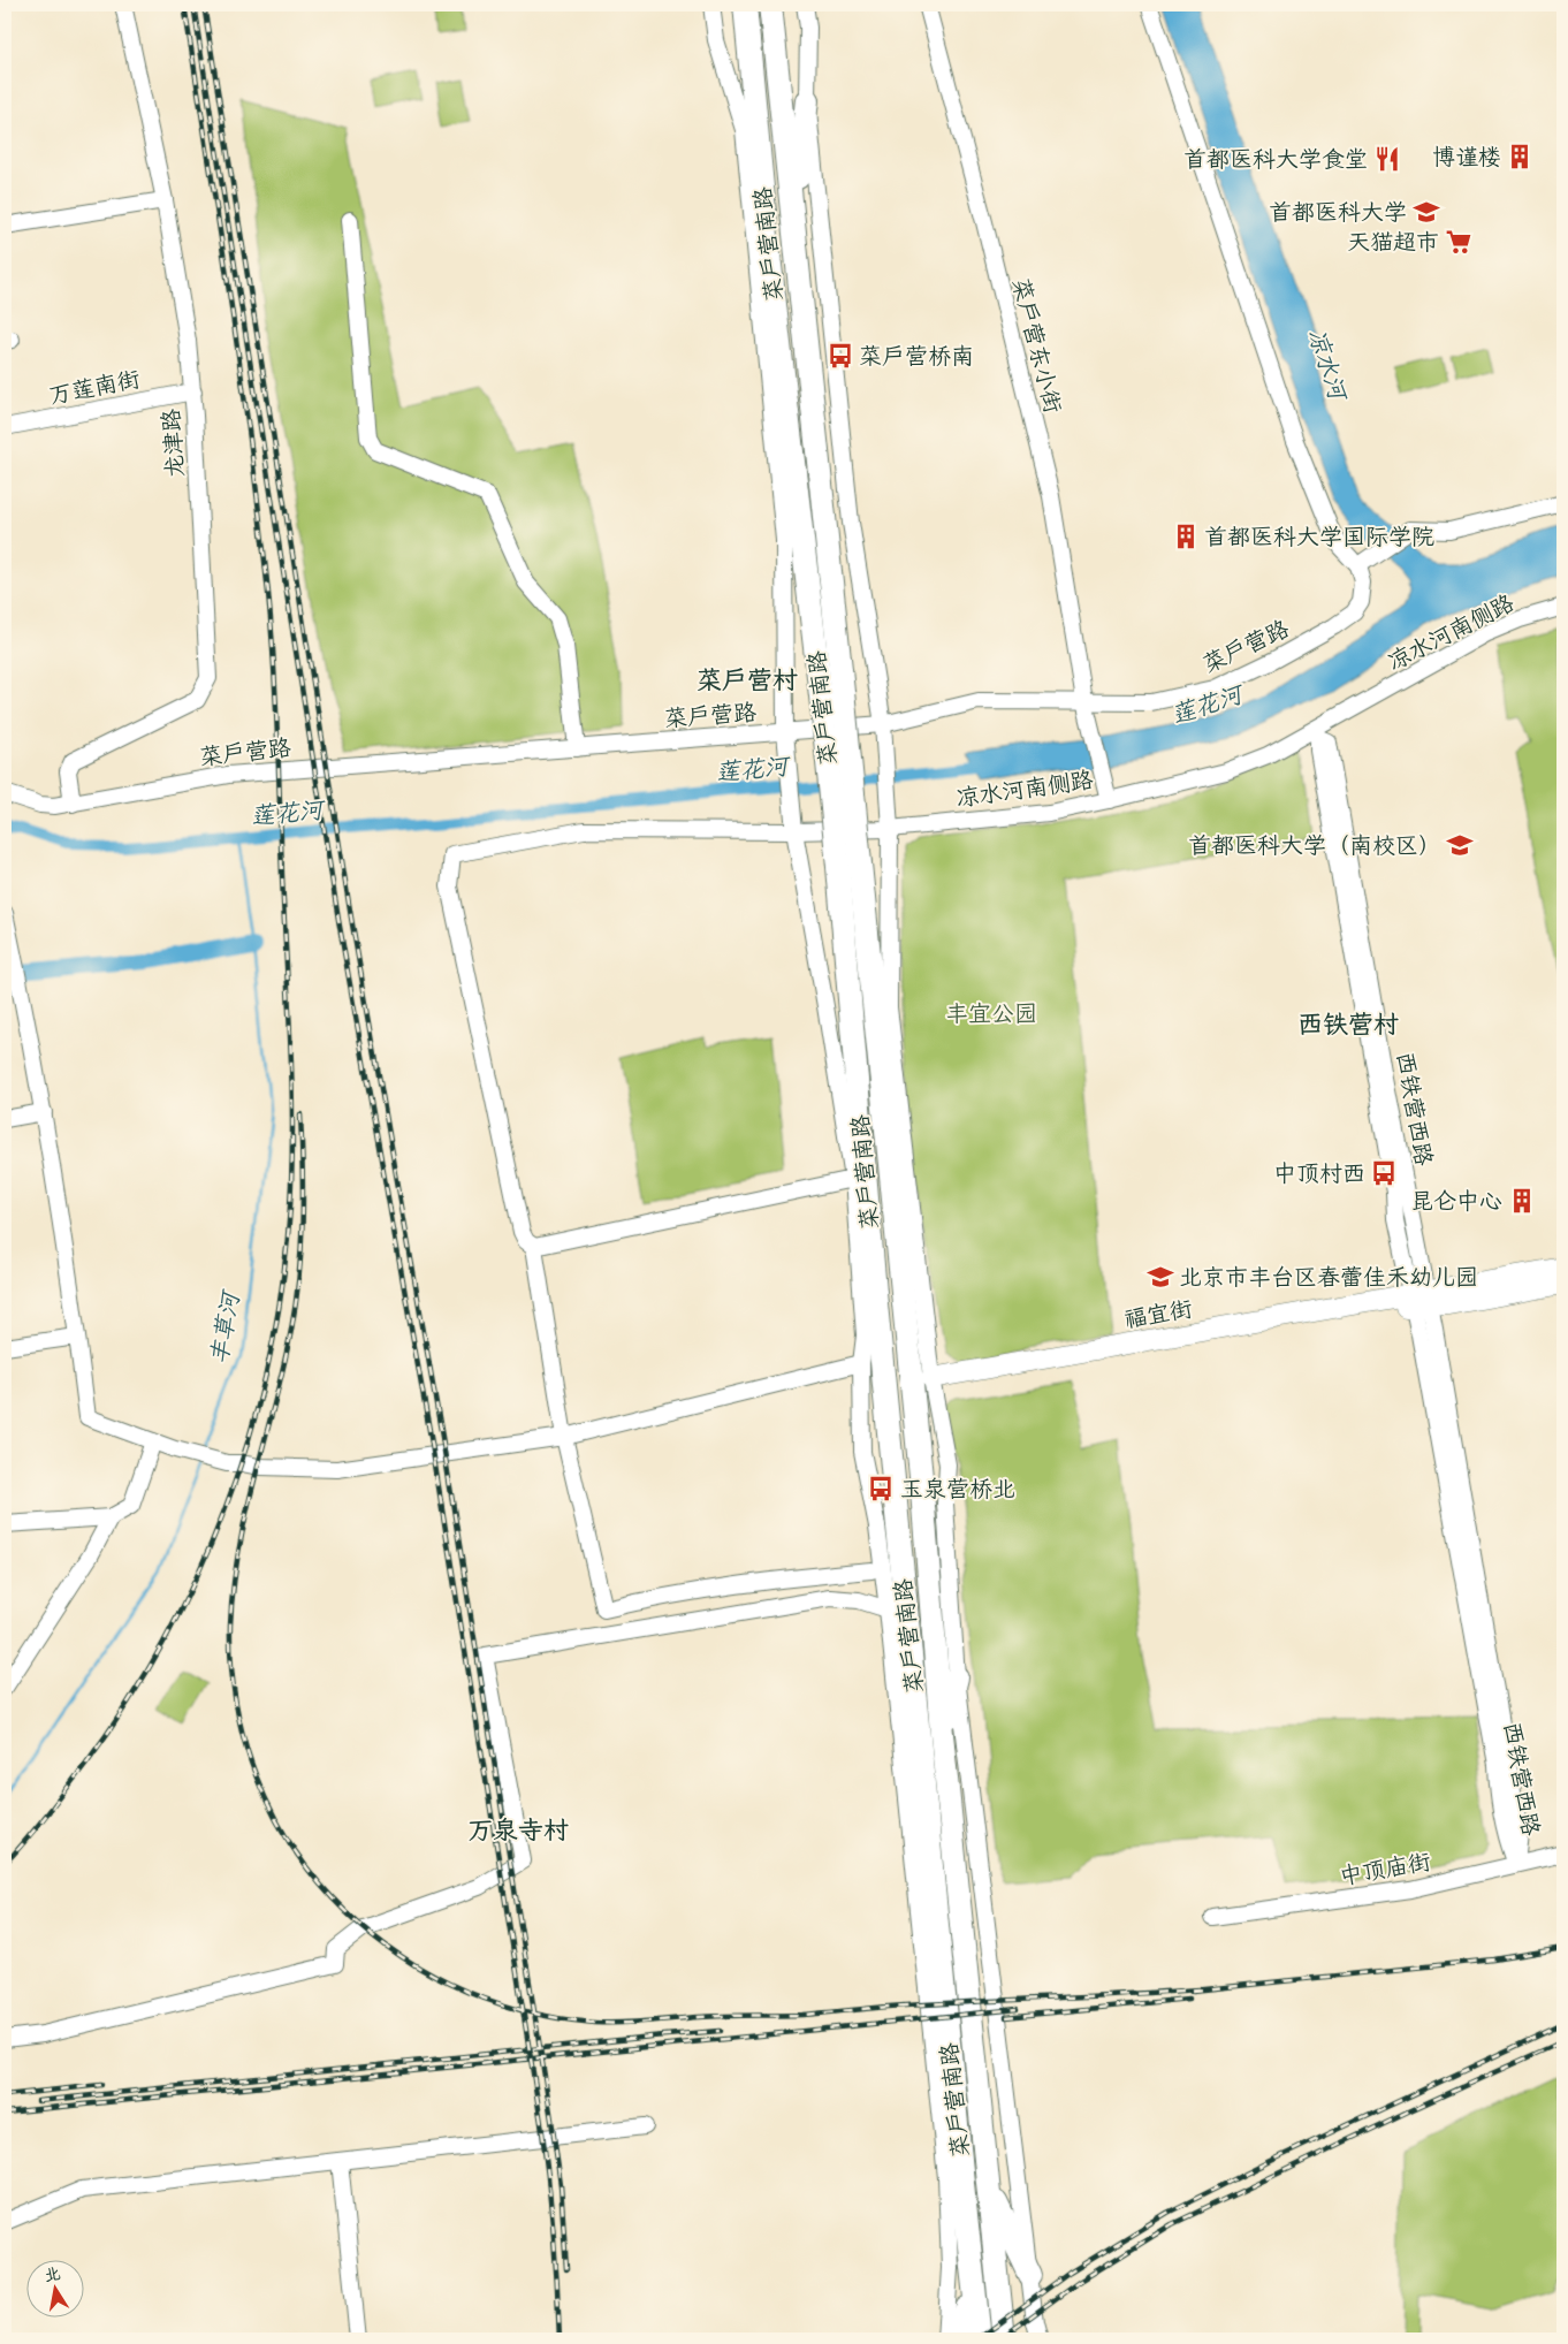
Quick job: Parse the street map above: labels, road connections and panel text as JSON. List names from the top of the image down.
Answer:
{
  "streets": {
    "highway": ["菜户营南路"],
    "main road": ["福宜街"],
    "street": [
      "菜户营东小街",
      "万莲南街",
      "龙津路",
      "凉水河南侧路",
      "菜户营路",
      "西铁营西路",
      "中顶庙街"
    ]
  },
  "crossings": [
    ["菜户营南路", "凉水河南侧路"],
    ["菜户营南路", "菜户营路"],
    ["菜户营南路", "福宜街"],
    ["菜户营东小街", "凉水河南侧路"],
    ["菜户营东小街", "菜户营路"],
    ["万莲南街", "龙津路"],
    ["龙津路", "菜户营路"],
    ["凉水河南侧路", "西铁营西路"],
    ["西铁营西路", "福宜街"],
    ["西铁营西路", "中顶庙街"]
  ],
  "districts": ["菜户营村", "西铁营村", "万泉寺村"],
  "water": ["凉水河", "莲花河", "丰草河"],
  "parks": ["丰宜公园"],
  "places": {
    "building": ["博谨楼", "首都医科大学国际学院", "昆仑中心"],
    "restaurant": ["首都医科大学食堂"],
    "school or university": ["首都医科大学", "首都医科大学（南校区）", "北京市丰台区春蕾佳禾幼儿园"],
    "supermarket": ["天猫超市"],
    "bus stop": ["菜户营桥南", "中顶村西", "玉泉营桥北"]
  },
  "north": "top"
}
